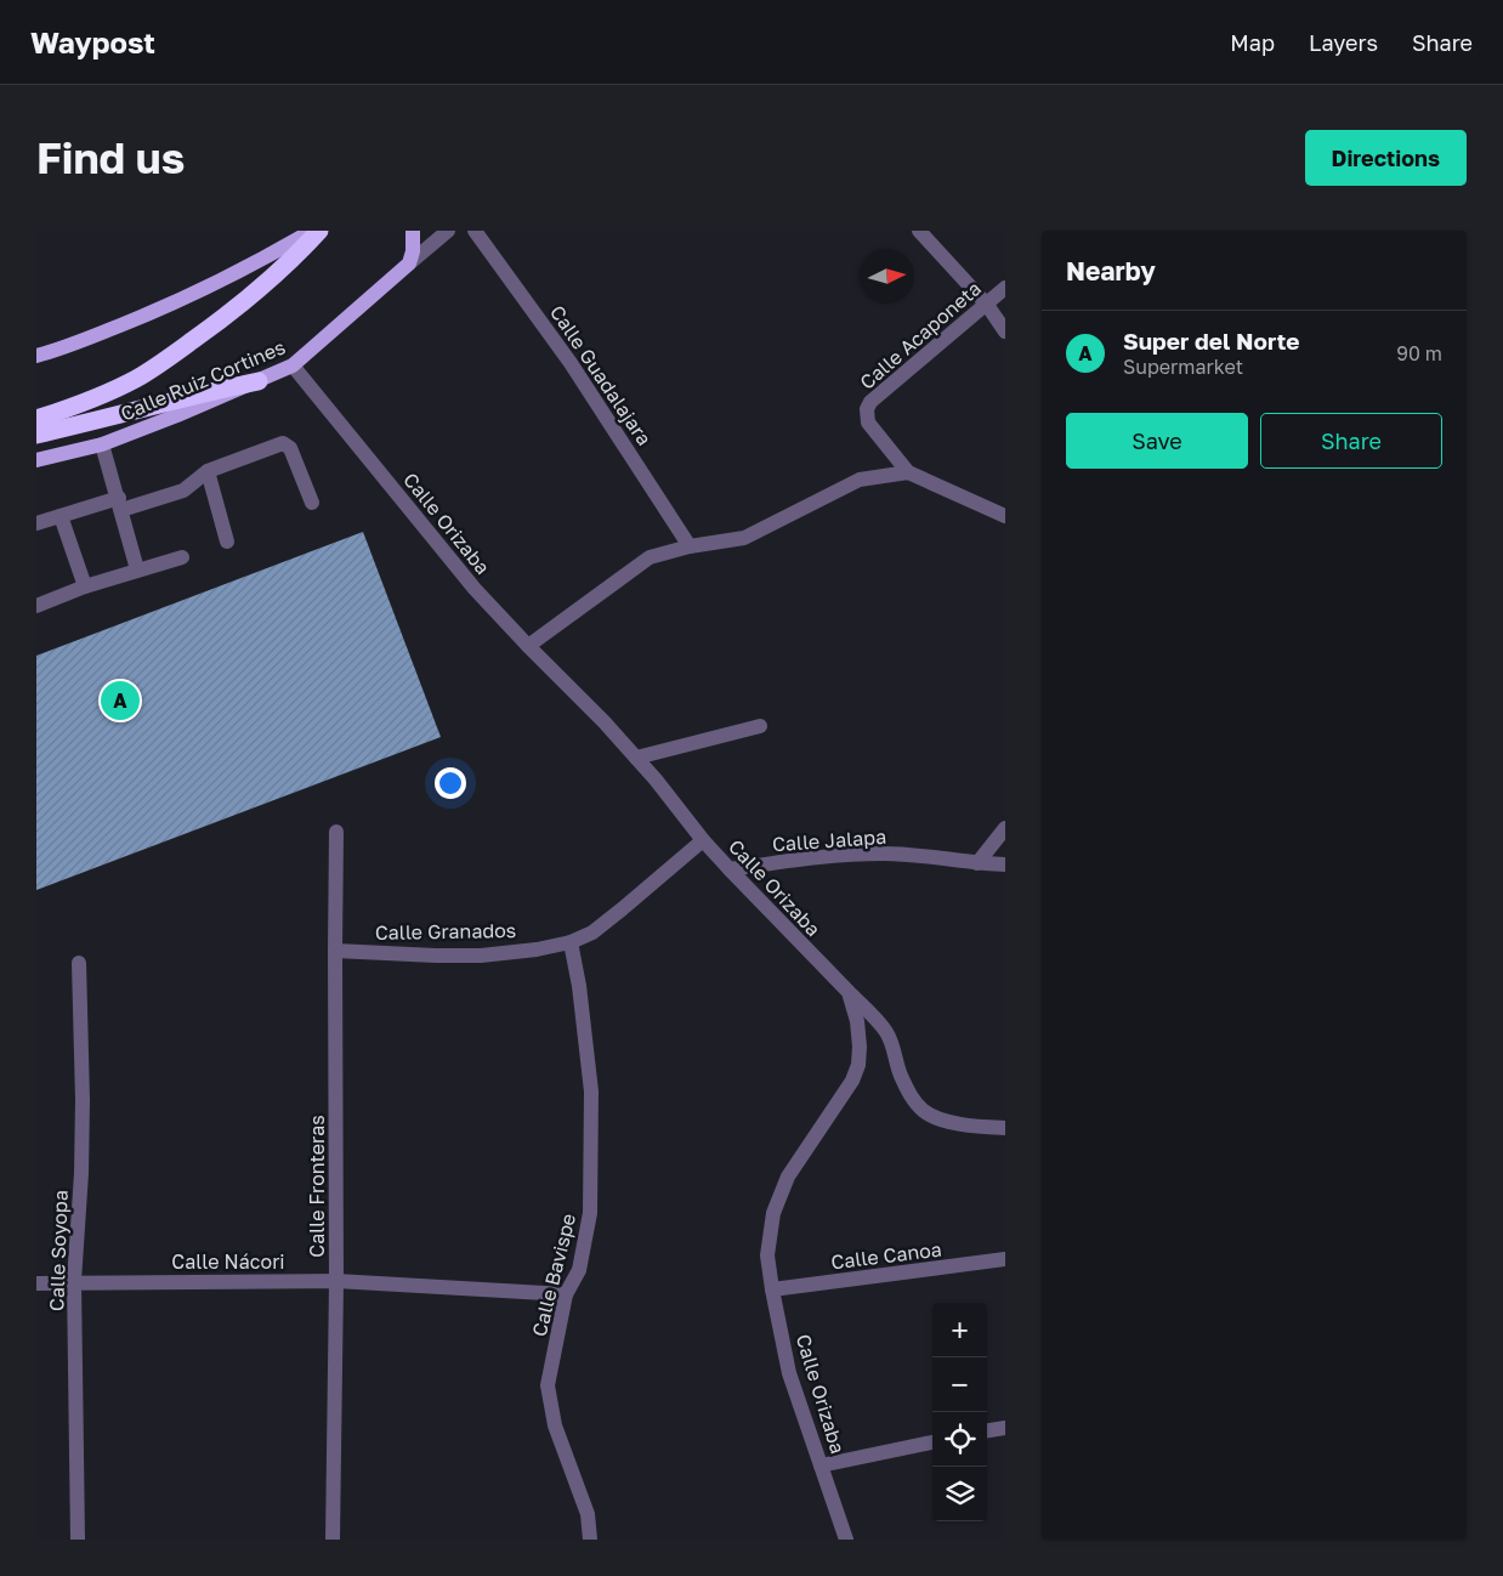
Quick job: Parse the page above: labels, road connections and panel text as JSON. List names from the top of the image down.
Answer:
{
  "streets": {
    "main road": ["Calle Ruiz Cortines"],
    "street": [
      "Calle Acaponeta",
      "Calle Guadalajara",
      "Calle Orizaba",
      "Calle Jalapa",
      "Calle Granados",
      "Calle Fronteras",
      "Calle Soyopa",
      "Calle Canoa",
      "Calle Nácori",
      "Calle Bavispe"
    ]
  },
  "crossings": [
    ["Calle Ruiz Cortines", "Calle Orizaba"],
    ["Calle Orizaba", "Calle Jalapa"],
    ["Calle Orizaba", "Calle Granados"],
    ["Calle Orizaba", "Calle Canoa"],
    ["Calle Granados", "Calle Fronteras"],
    ["Calle Granados", "Calle Bavispe"],
    ["Calle Fronteras", "Calle Nácori"],
    ["Calle Soyopa", "Calle Nácori"],
    ["Calle Nácori", "Calle Bavispe"]
  ],
  "north": "right",
  "page": {
    "header": "Waypost",
    "nav": ["Map", "Layers", "Share"],
    "buttons": [
      "Directions",
      ["Save", "Share"]
    ],
    "title": "Find us",
    "heading": "Nearby",
    "list": [
      {
        "mark": "A",
        "name": "Super del Norte",
        "note": "Supermarket",
        "value": "90 m"
      }
    ],
    "pins": "A",
    "map_buttons": ["+", "−"]
  }
}
